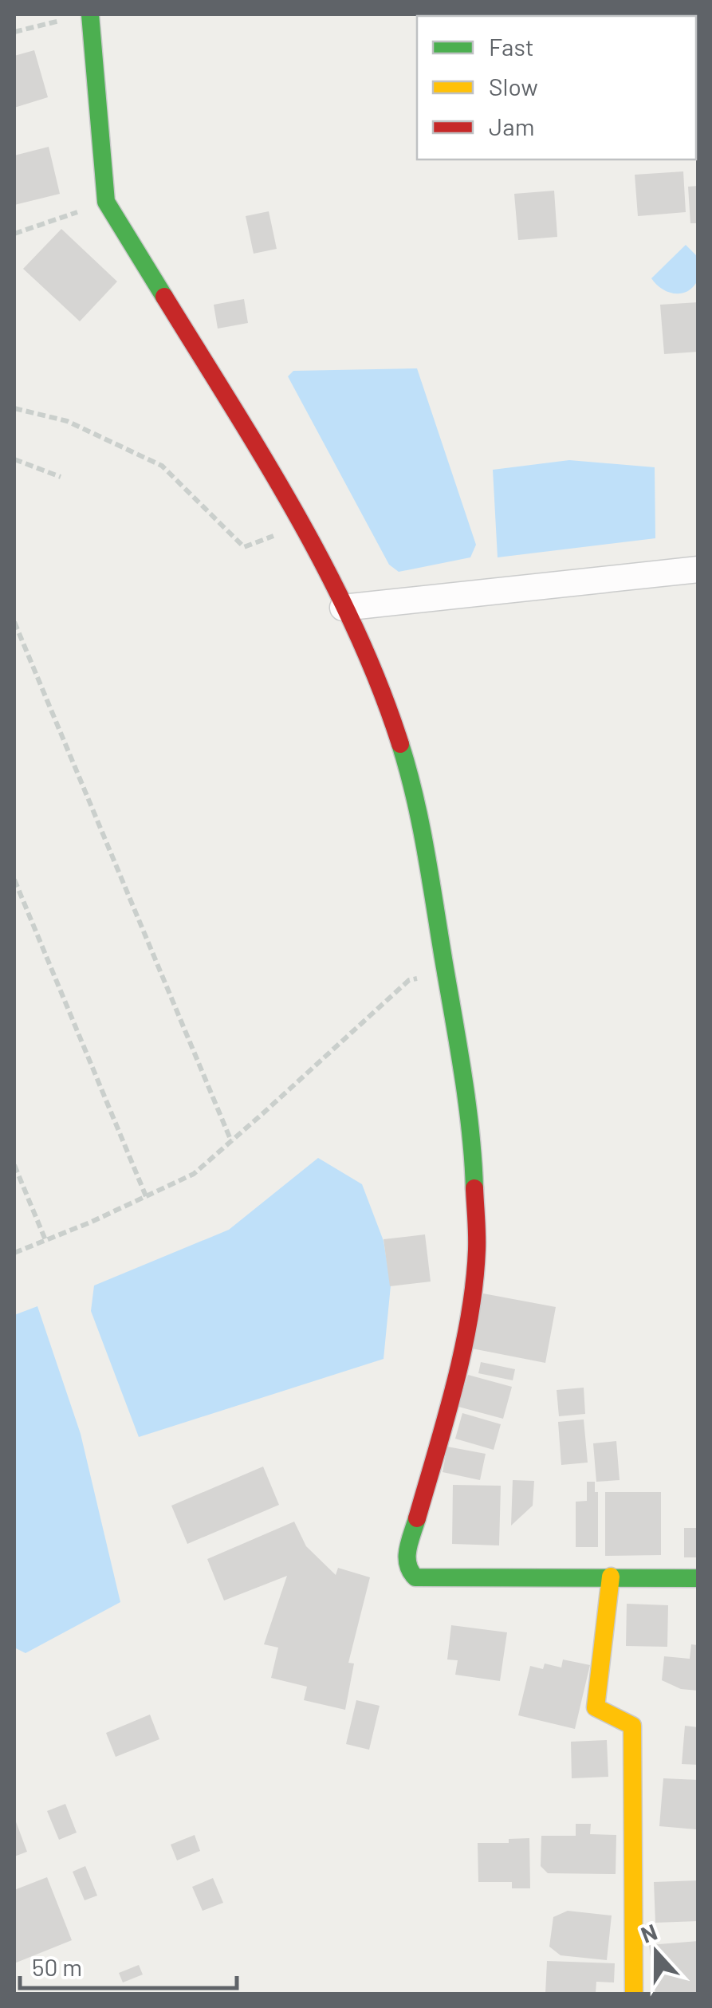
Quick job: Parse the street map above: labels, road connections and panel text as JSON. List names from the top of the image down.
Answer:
{
  "legend": ["Fast", "Slow", "Jam"],
  "scale_bar": "50 m",
  "north": "top"
}
